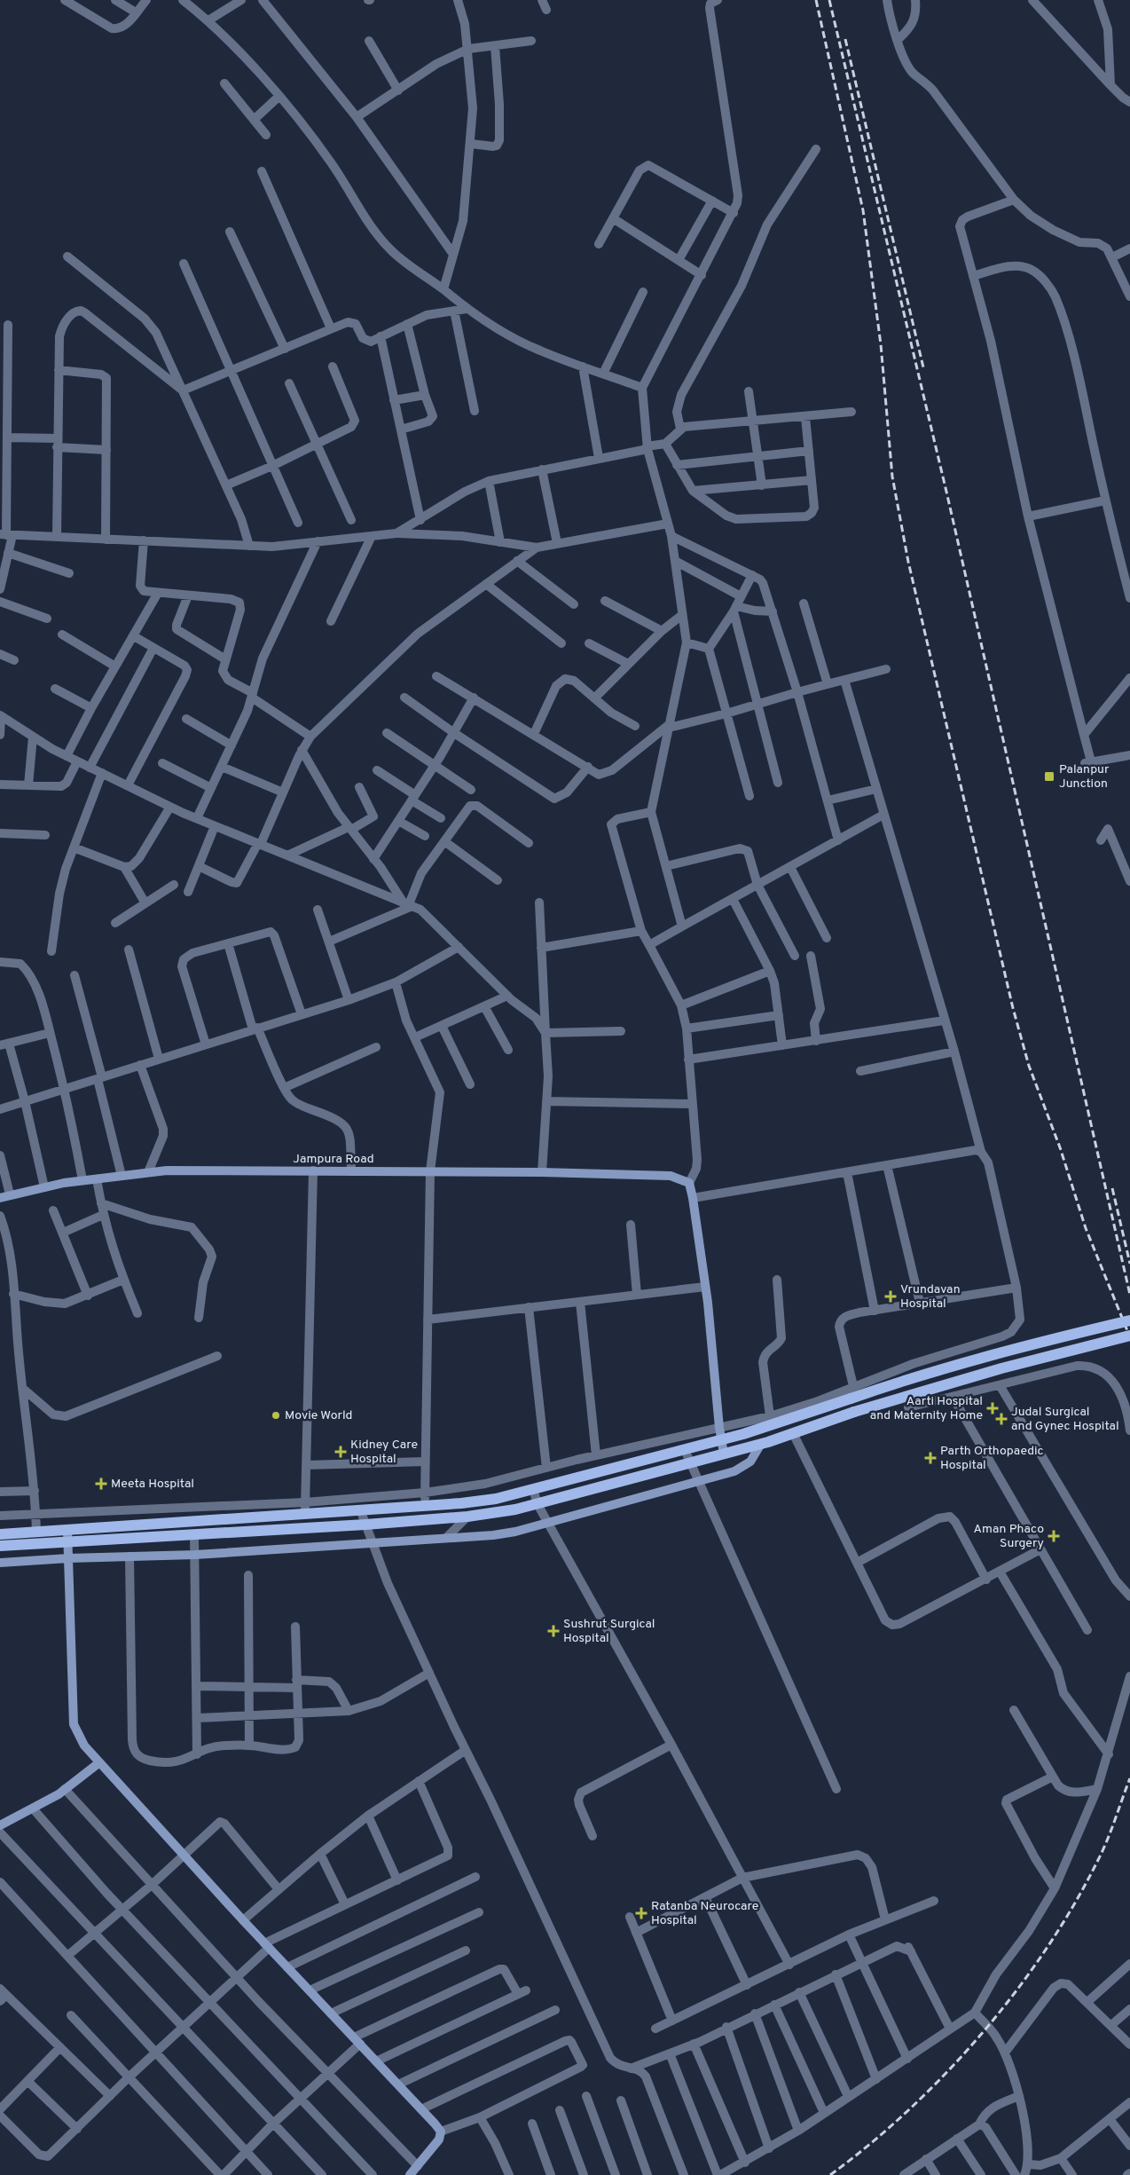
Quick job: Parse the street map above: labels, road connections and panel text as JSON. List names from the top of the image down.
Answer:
{
  "streets": {
    "street": ["Jampura Road"]
  },
  "places": {
    "transit": ["Palanpur Junction"],
    "health": [
      "Vrundavan Hospital",
      "Aarti Hospital and Maternity Home",
      "Judal Surgical and Gynec Hospital",
      "Kidney Care Hospital",
      "Parth Orthopaedic Hospital",
      "Meeta Hospital",
      "Aman Phaco Surgery",
      "Sushrut Surgical Hospital",
      "Ratanba Neurocare Hospital"
    ],
    "other": ["Movie World"]
  }
}
